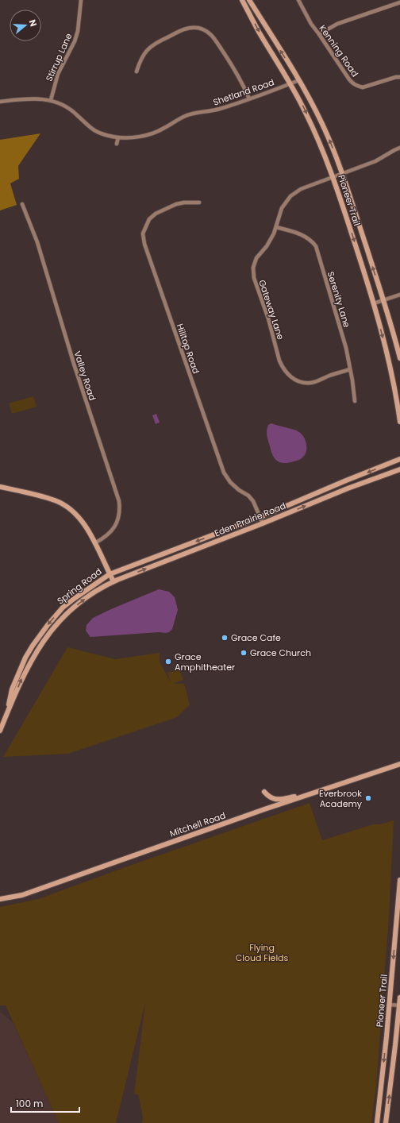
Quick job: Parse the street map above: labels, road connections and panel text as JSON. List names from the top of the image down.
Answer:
{
  "streets": {
    "main road": [
      "Pioneer Trail",
      "Eden Prairie Road",
      "Spring Road",
      "Mitchell Road"
    ],
    "street": [
      "Kenning Road",
      "Stirrup Lane",
      "Shetland Road",
      "Serenity Lane",
      "Gateway Lane",
      "Hilltop Road",
      "Valley Road"
    ]
  },
  "crossings": [
    ["Stirrup Lane", "Shetland Road"],
    ["Shetland Road", "Pioneer Trail"],
    ["Pioneer Trail", "Gateway Lane"],
    ["Serenity Lane", "Gateway Lane"],
    ["Hilltop Road", "Eden Prairie Road"],
    ["Eden Prairie Road", "Spring Road"]
  ],
  "parks": ["Flying Cloud Fields"],
  "places": [
    "Grace Cafe",
    "Grace Church",
    "Grace Amphitheater",
    "Everbrook Academy"
  ],
  "scale_bar": "100 m",
  "north": "right"
}
